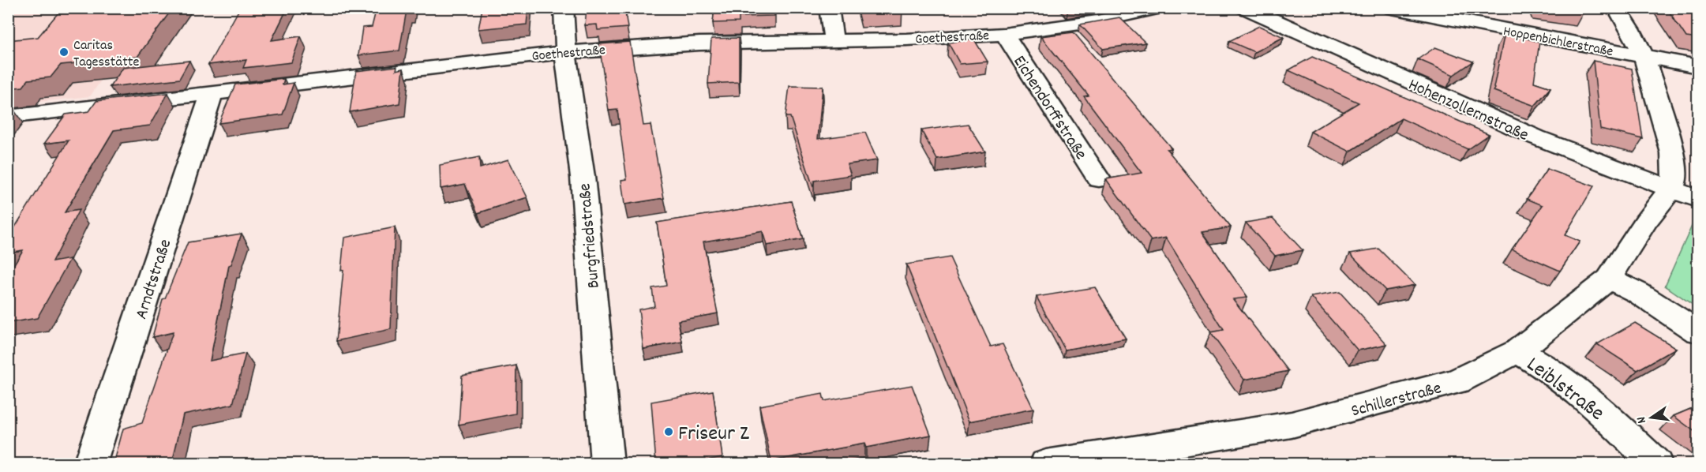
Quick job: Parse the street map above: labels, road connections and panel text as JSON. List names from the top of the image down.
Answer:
{
  "streets": {
    "street": [
      "Goethestraße",
      "Hoppenbichlerstraße",
      "Eichendorffstraße",
      "Hohenzollernstraße",
      "Burgfriedstraße",
      "Arndtstraße",
      "Leiblstraße",
      "Schillerstraße"
    ]
  },
  "crossings": [
    ["Goethestraße", "Eichendorffstraße"],
    ["Goethestraße", "Burgfriedstraße"],
    ["Goethestraße", "Arndtstraße"],
    ["Hohenzollernstraße", "Schillerstraße"],
    ["Leiblstraße", "Schillerstraße"]
  ],
  "places": ["Caritas Tagesstätte", "Friseur Z"],
  "north": "left"
}
